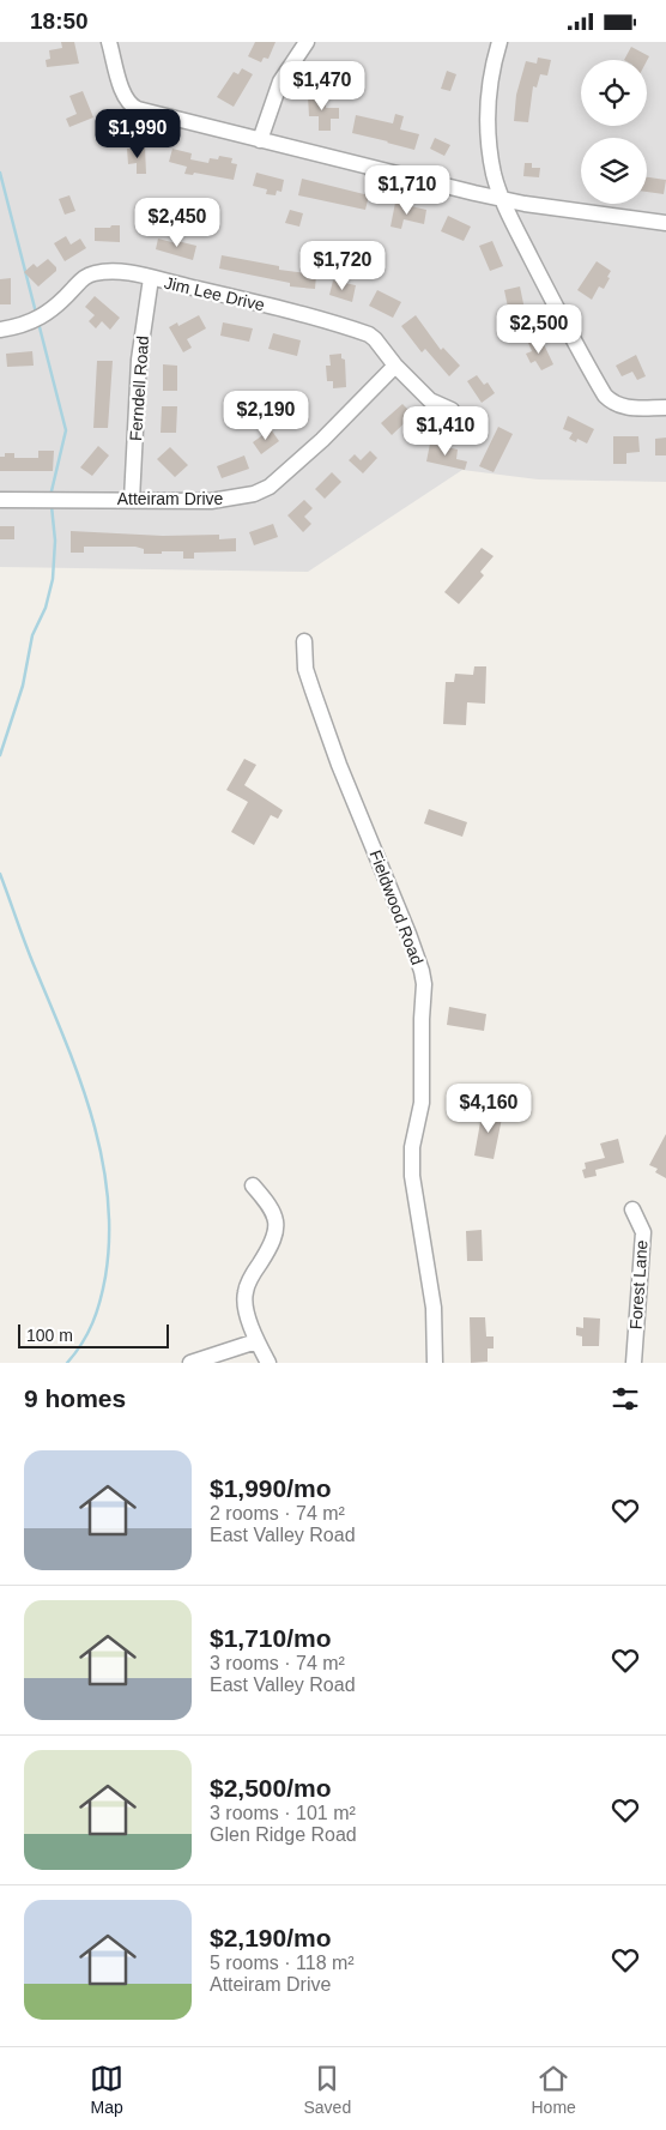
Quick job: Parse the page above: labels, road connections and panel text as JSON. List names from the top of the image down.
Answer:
{
  "streets": {
    "street": [
      "Jim Lee Drive",
      "Ferndell Road",
      "Atteiram Drive",
      "Fieldwood Road",
      "Forest Lane"
    ]
  },
  "crossings": [
    ["Jim Lee Drive", "Ferndell Road"],
    ["Jim Lee Drive", "Atteiram Drive"],
    ["Ferndell Road", "Atteiram Drive"]
  ],
  "scale_bar": "100 m",
  "page": {
    "status": "18:50",
    "price": [
      "$1,470",
      "$1,990",
      "$1,710",
      "$2,450",
      "$1,720",
      "$2,500",
      "$2,190",
      "$1,410",
      "$4,160"
    ],
    "scale": "100 m",
    "heading": "9 homes",
    "list": [
      {
        "name": "$1,990/mo",
        "note": "2 rooms · 74 m² · East Valley Road"
      },
      {
        "name": "$1,710/mo",
        "note": "3 rooms · 74 m² · East Valley Road"
      },
      {
        "name": "$2,500/mo",
        "note": "3 rooms · 101 m² · Glen Ridge Road"
      },
      {
        "name": "$2,190/mo",
        "note": "5 rooms · 118 m² · Atteiram Drive"
      }
    ],
    "tabs": ["Map", "Saved", "Home"]
  }
}
